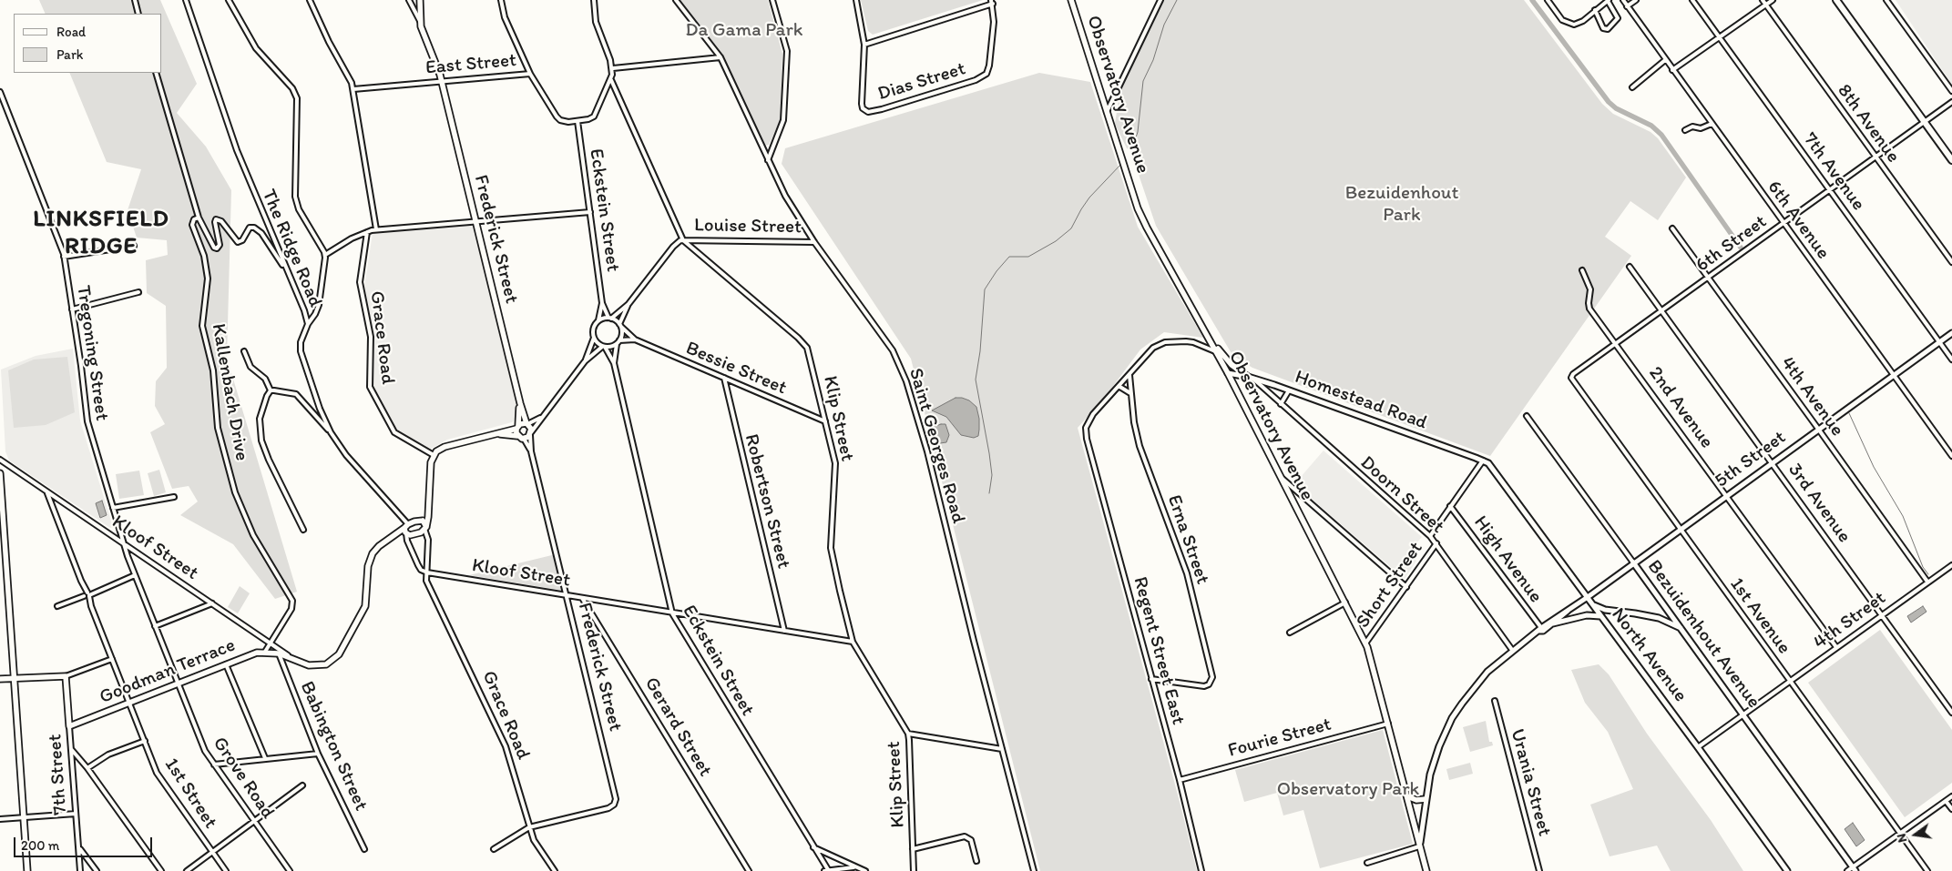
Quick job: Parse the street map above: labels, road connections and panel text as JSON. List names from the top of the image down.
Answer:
{
  "streets": {
    "main road": [
      "Observatory Avenue",
      "Frederick Street",
      "Goodman Terrace",
      "7th Street"
    ],
    "street": [
      "East Street",
      "Dias Street",
      "8th Avenue",
      "7th Avenue",
      "Eckstein Street",
      "6th Avenue",
      "Louise Street",
      "6th Street",
      "The Ridge Road",
      "Grace Road",
      "Tregoning Street",
      "Bessie Street",
      "Kallenbach Drive",
      "4th Avenue",
      "Homestead Road",
      "2nd Avenue",
      "Klip Street",
      "Saint Georges Road",
      "5th Street",
      "Doorn Street",
      "Robertson Street",
      "3rd Avenue",
      "Erna Street",
      "Kloof Street",
      "High Avenue",
      "Short Street",
      "1st Avenue",
      "4th Street",
      "Bezuidenhout Avenue",
      "Regent Street East",
      "North Avenue",
      "Gerard Street",
      "Fourie Street",
      "Babington Street",
      "Grove Road",
      "Urania Street",
      "1st Street"
    ]
  },
  "crossings": [
    ["East Street", "Eckstein Street"],
    ["East Street", "Frederick Street"],
    ["Observatory Avenue", "Homestead Road"],
    ["Observatory Avenue", "Short Street"],
    ["Observatory Avenue", "Fourie Street"],
    ["8th Avenue", "6th Street"],
    ["7th Avenue", "6th Street"],
    ["7th Avenue", "5th Street"],
    ["Eckstein Street", "Louise Street"],
    ["Eckstein Street", "Bessie Street"],
    ["Eckstein Street", "Kloof Street"],
    ["6th Avenue", "6th Street"],
    ["6th Avenue", "5th Street"],
    ["Louise Street", "Bessie Street"],
    ["Louise Street", "Klip Street"],
    ["Louise Street", "Saint Georges Road"],
    ["Frederick Street", "Grace Road"],
    ["Frederick Street", "Kloof Street"],
    ["6th Street", "4th Avenue"],
    ["6th Street", "2nd Avenue"],
    ["6th Street", "3rd Avenue"],
    ["6th Street", "1st Avenue"],
    ["The Ridge Road", "Goodman Terrace"],
    ["Tregoning Street", "Kloof Street"],
    ["Tregoning Street", "Grove Road"],
    ["Bessie Street", "Klip Street"],
    ["Bessie Street", "Robertson Street"],
    ["Kallenbach Drive", "Kloof Street"],
    ["Kallenbach Drive", "Goodman Terrace"],
    ["4th Avenue", "5th Street"],
    ["4th Avenue", "4th Street"],
    ["Homestead Road", "Doorn Street"],
    ["Homestead Road", "North Avenue"],
    ["2nd Avenue", "5th Street"],
    ["2nd Avenue", "4th Street"],
    ["Klip Street", "Kloof Street"],
    ["5th Street", "3rd Avenue"],
    ["5th Street", "High Avenue"],
    ["5th Street", "1st Avenue"],
    ["5th Street", "Bezuidenhout Avenue"],
    ["5th Street", "North Avenue"],
    ["Doorn Street", "Short Street"],
    ["Robertson Street", "Kloof Street"],
    ["3rd Avenue", "4th Street"],
    ["Erna Street", "Regent Street East"],
    ["Kloof Street", "Goodman Terrace"],
    ["Kloof Street", "Gerard Street"],
    ["Kloof Street", "Grove Road"],
    ["Kloof Street", "1st Street"],
    ["1st Avenue", "4th Street"],
    ["4th Street", "Bezuidenhout Avenue"],
    ["4th Street", "North Avenue"],
    ["Regent Street East", "Fourie Street"],
    ["Goodman Terrace", "Babington Street"],
    ["Goodman Terrace", "7th Street"],
    ["Goodman Terrace", "Grove Road"],
    ["Goodman Terrace", "1st Street"]
  ],
  "districts": ["LINKSFIELD RIDGE"],
  "parks": ["Da Gama Park", "Bezuidenhout Park", "Observatory Park"],
  "legend": ["Road", "Park"],
  "scale_bar": "200 m",
  "north": "left"
}
